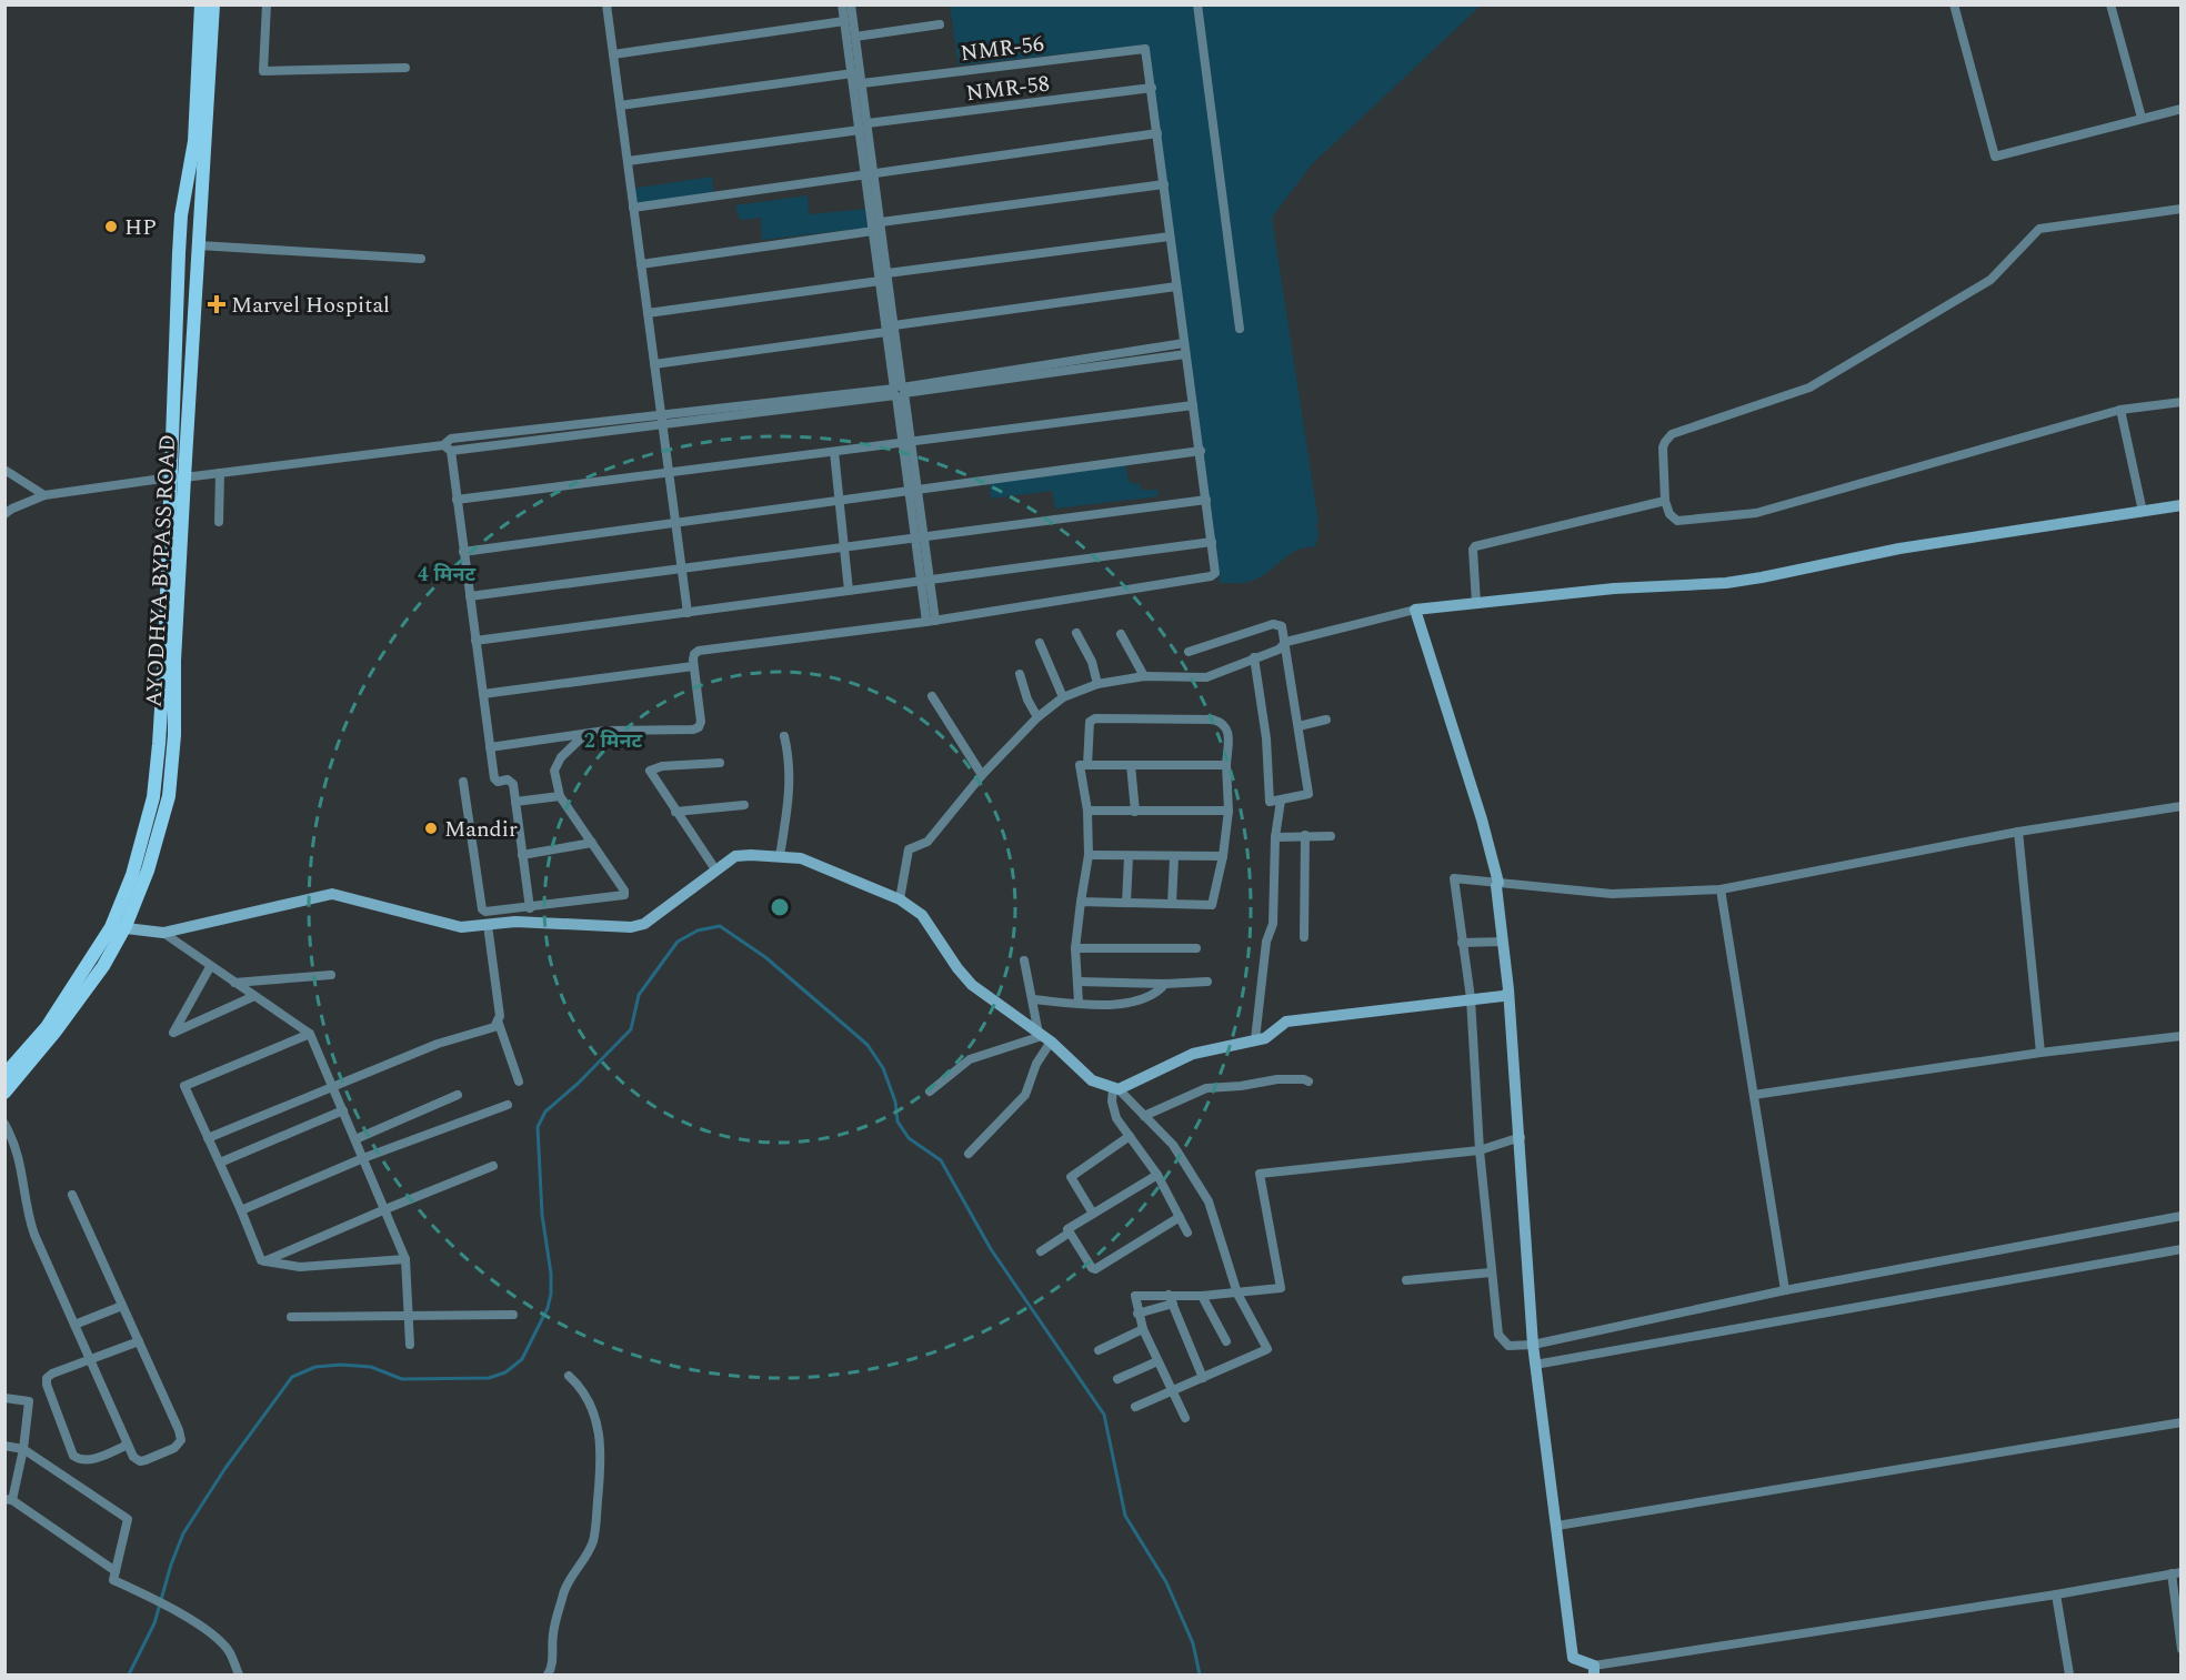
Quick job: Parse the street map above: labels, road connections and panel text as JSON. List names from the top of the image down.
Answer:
{
  "streets": {
    "main road": ["AYODHYA BYPASS ROAD"],
    "street": ["NMR-56", "NMR-58"]
  },
  "crossings": [
    ["NMR-56", "NMR-58"]
  ],
  "places": {
    "other": ["HP", "Mandir"],
    "health": ["Marvel Hospital"]
  },
  "rings": ["4 मिनट", "2 मिनट"]
}
